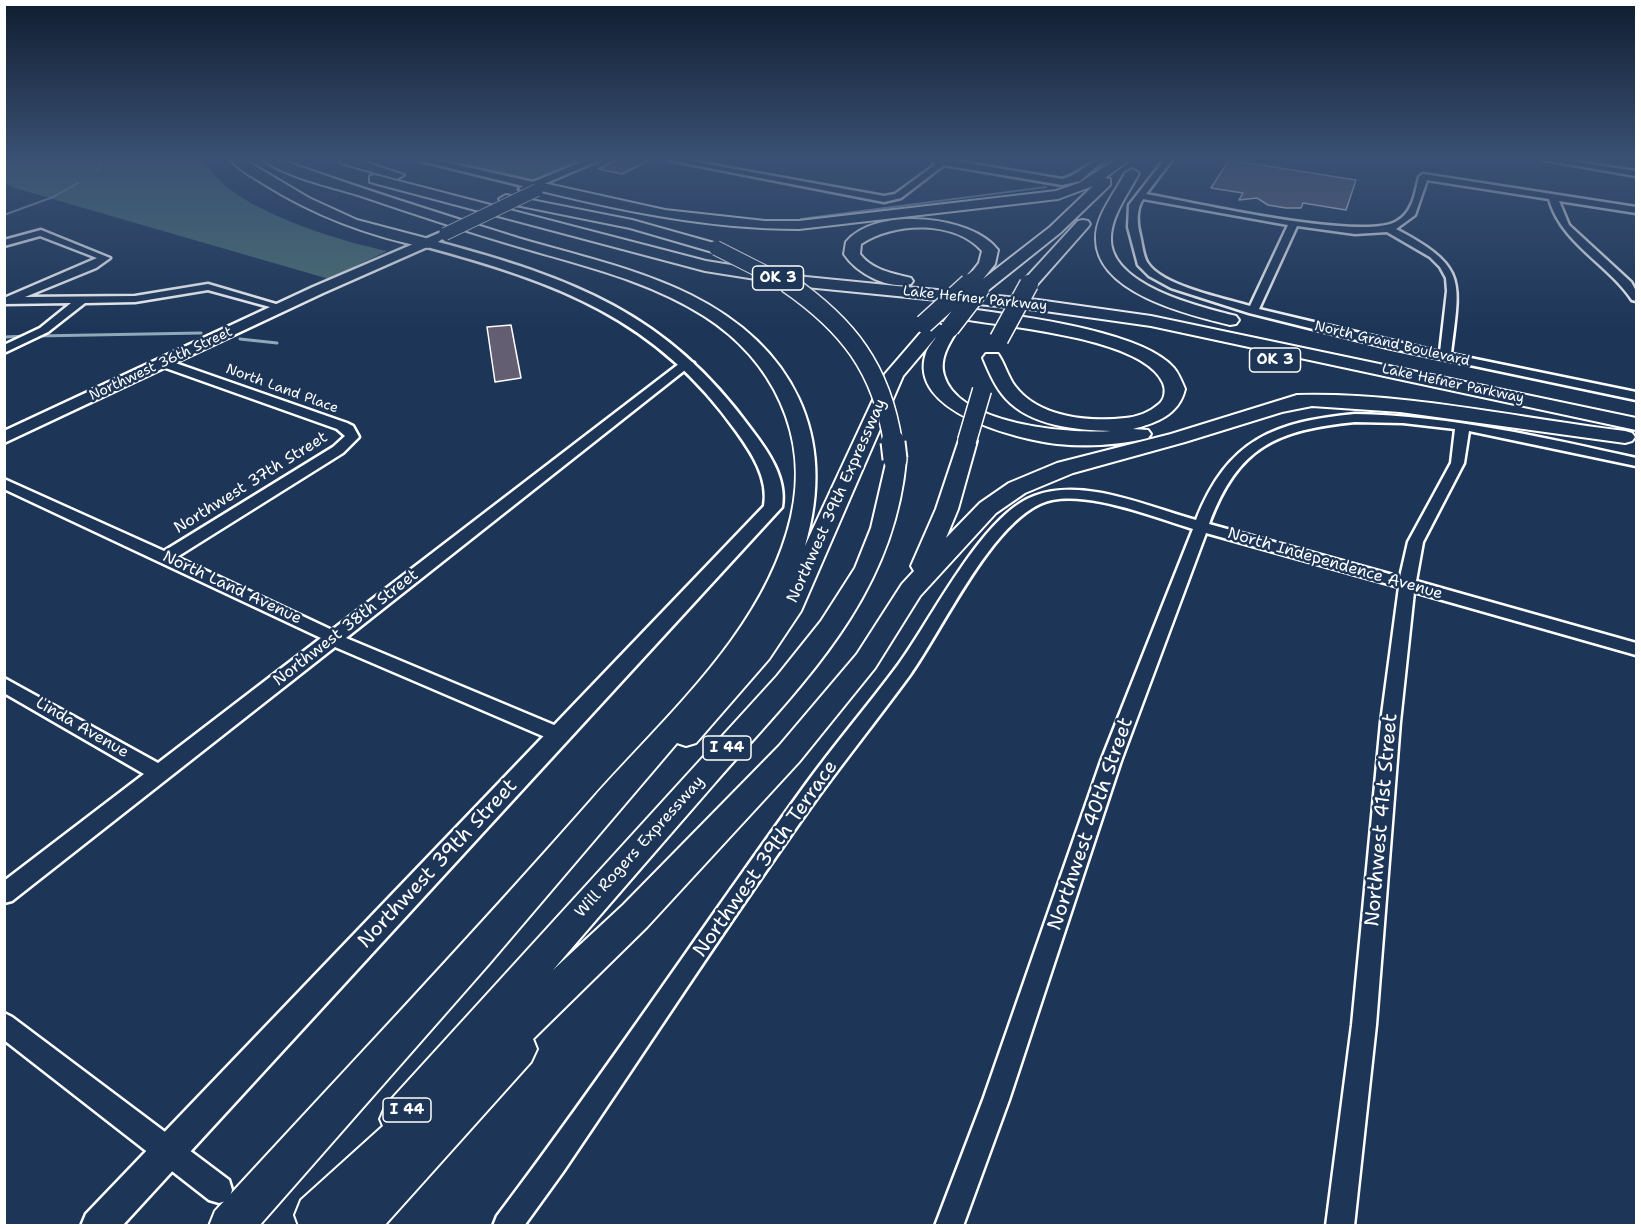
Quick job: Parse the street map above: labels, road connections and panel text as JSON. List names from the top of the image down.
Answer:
{
  "streets": {
    "highway": [
      "OK 3",
      "Lake Hefner Parkway",
      "Northwest 39th Expressway",
      "I 44",
      "Will Rogers Expressway"
    ],
    "main road": ["Northwest 36th Street", "Northwest 39th Street"],
    "street": [
      "North Grand Boulevard",
      "North Land Place",
      "Northwest 37th Street",
      "North Independence Avenue",
      "North Land Avenue",
      "Northwest 38th Street",
      "Linda Avenue",
      "Northwest 41st Street",
      "Northwest 40th Street",
      "Northwest 39th Terrace"
    ]
  },
  "crossings": [
    ["Lake Hefner Parkway", "Northwest 39th Expressway"],
    ["Northwest 36th Street", "North Land Place"],
    ["North Land Place", "Northwest 37th Street"],
    ["Northwest 37th Street", "North Land Avenue"],
    ["North Independence Avenue", "Northwest 41st Street"],
    ["North Independence Avenue", "Northwest 40th Street"],
    ["North Independence Avenue", "Northwest 39th Terrace"],
    ["North Land Avenue", "Northwest 38th Street"],
    ["North Land Avenue", "Northwest 39th Street"],
    ["Northwest 38th Street", "Linda Avenue"],
    ["Northwest 38th Street", "Northwest 39th Street"],
    ["Northwest 41st Street", "Northwest 40th Street"]
  ]
}
